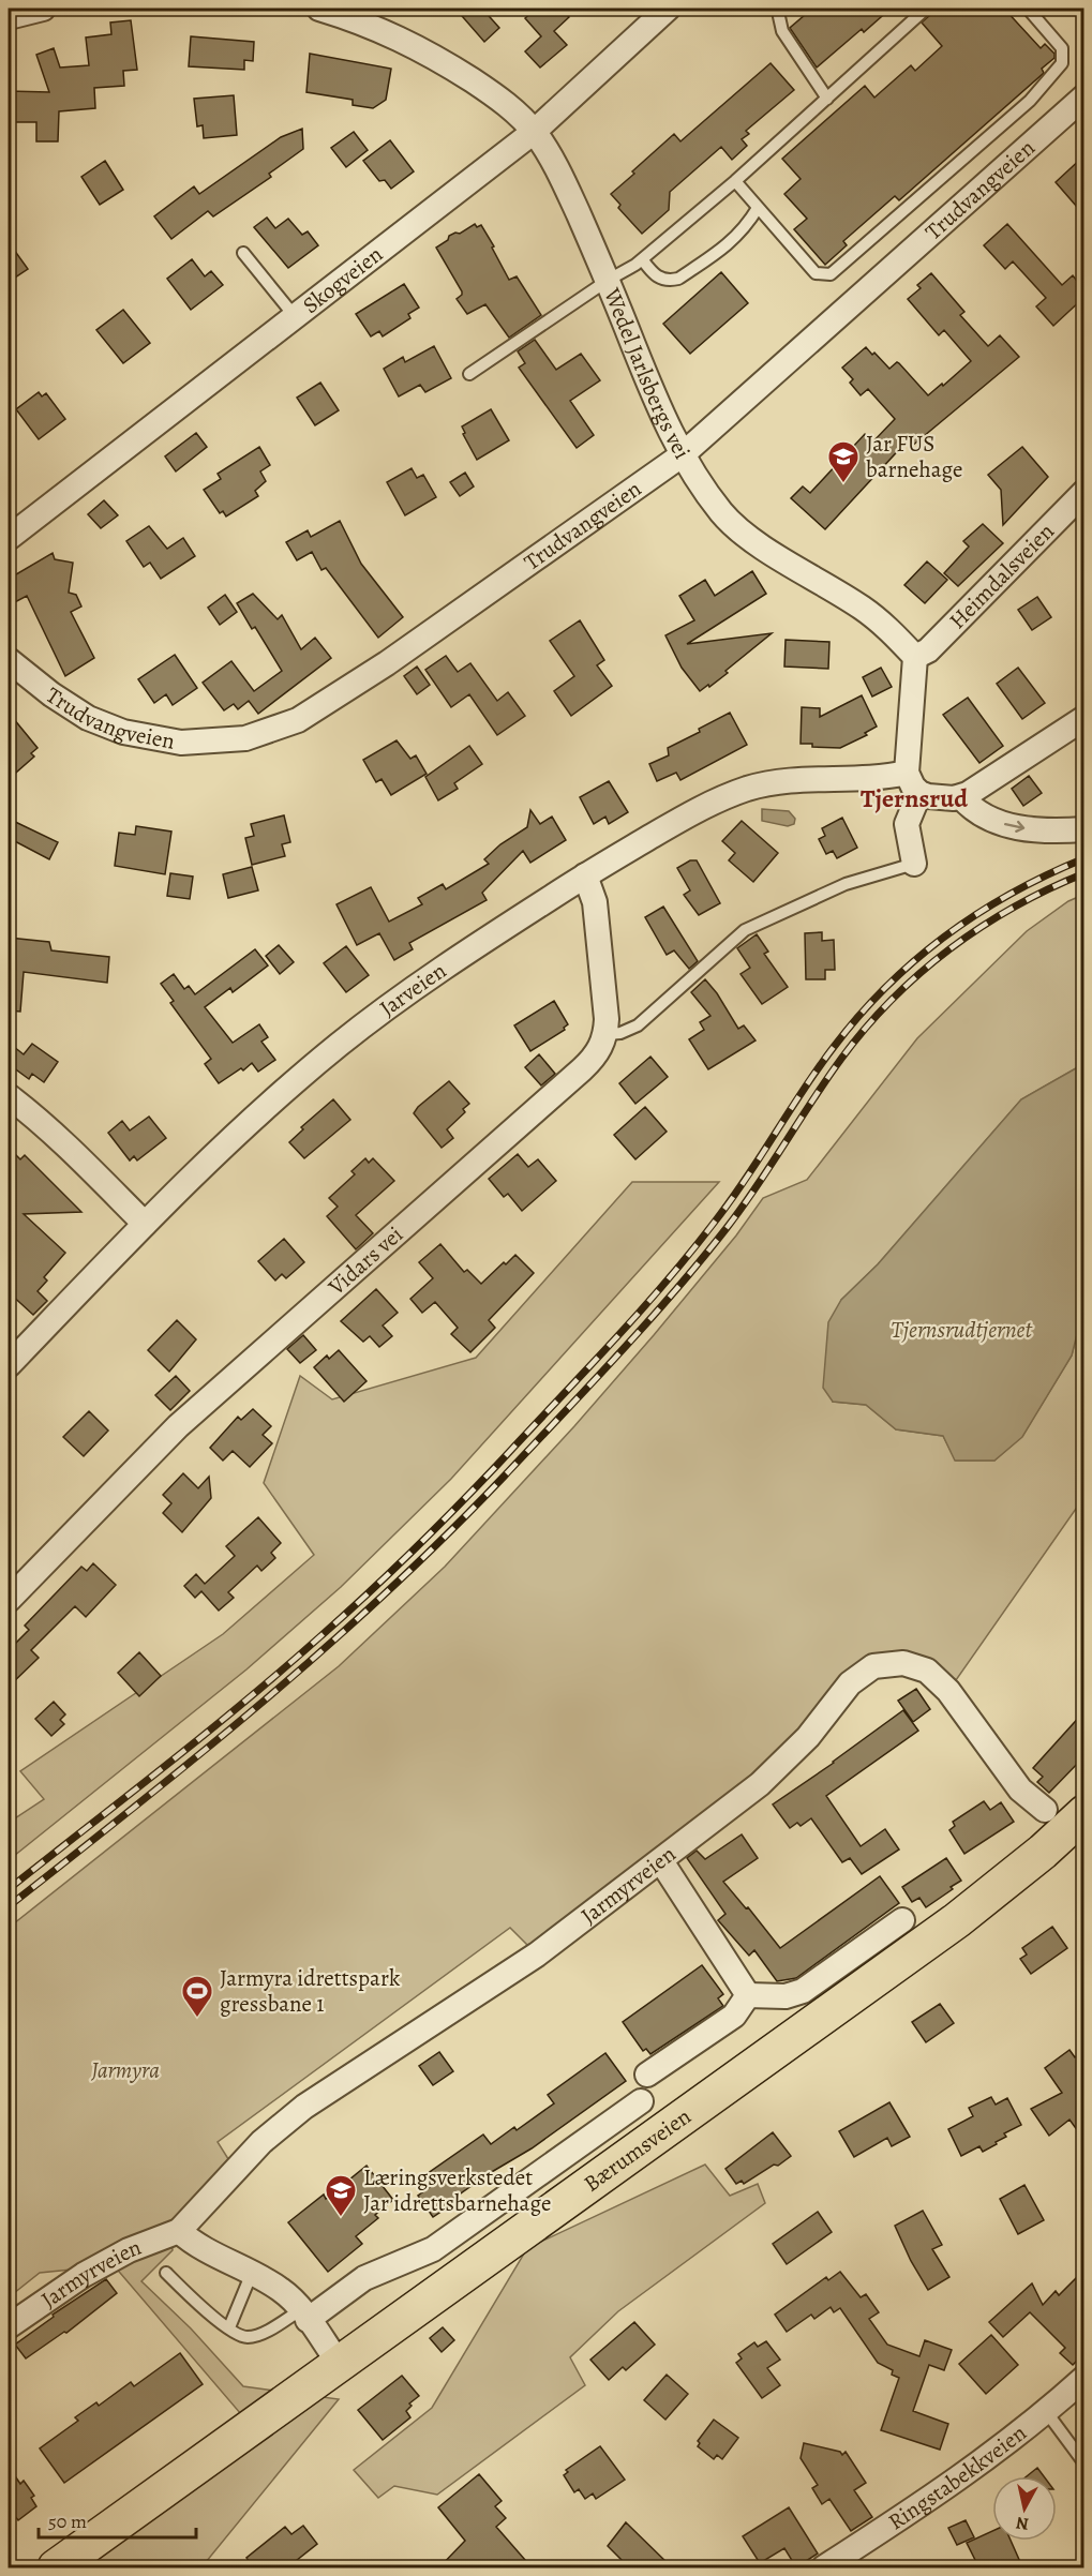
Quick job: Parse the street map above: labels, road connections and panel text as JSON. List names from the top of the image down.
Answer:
{
  "streets": {
    "main road": ["Bærumsveien"],
    "street": [
      "Trudvangveien",
      "Skogveien",
      "Wedel Jarlsbergs vei",
      "Heimdalsveien",
      "Jarveien",
      "Vidars vei",
      "Jarmyrveien",
      "Ringstabekkveien"
    ]
  },
  "crossings": [
    ["Trudvangveien", "Wedel Jarlsbergs vei"],
    ["Skogveien", "Wedel Jarlsbergs vei"],
    ["Wedel Jarlsbergs vei", "Heimdalsveien"]
  ],
  "districts": ["Tjernsrud"],
  "water": ["Tjernsrudtjernet"],
  "parks": ["Jarmyra"],
  "places": {
    "school or university": ["Jar FUS barnehage", "Læringsverkstedet Jar idrettsbarnehage"],
    "sports": ["Jarmyra idrettspark gressbane 1"]
  },
  "scale_bar": "50 m",
  "north": "bottom"
}
